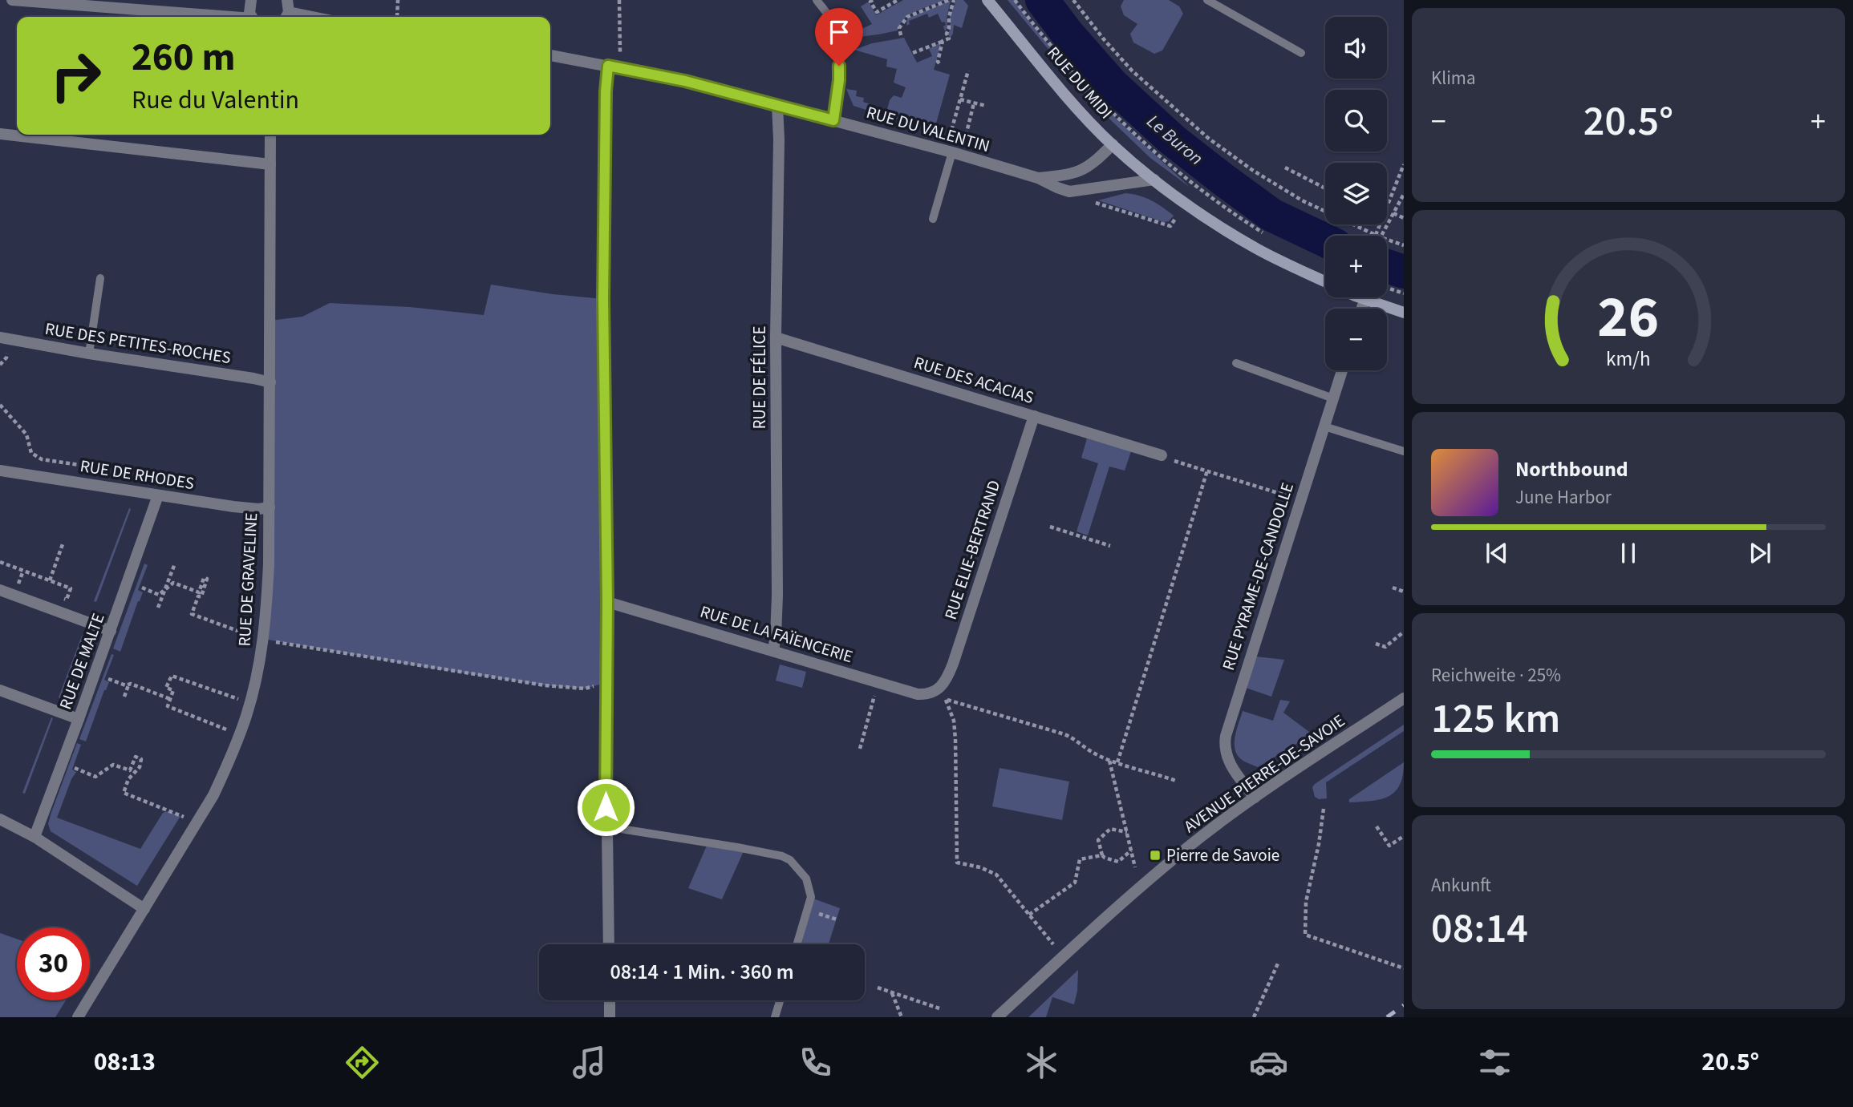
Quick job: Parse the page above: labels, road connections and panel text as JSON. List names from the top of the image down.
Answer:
{
  "streets": {
    "main road": ["RUE DU MIDI"],
    "street": [
      "RUE DU VALENTIN",
      "RUE DES PETITES-ROCHES",
      "RUE DE FÉLICE",
      "RUE DES ACACIAS",
      "RUE DE RHODES",
      "RUE ELIE-BERTRAND",
      "RUE PYRAME-DE-CANDOLLE",
      "RUE DE GRAVELINE",
      "RUE DE LA FAÏENCERIE",
      "RUE DE MALTE",
      "AVENUE PIERRE-DE-SAVOIE"
    ]
  },
  "crossings": [
    ["RUE DU MIDI", "RUE DU VALENTIN"],
    ["RUE DU VALENTIN", "RUE DE FÉLICE"],
    ["RUE DES PETITES-ROCHES", "RUE DE GRAVELINE"],
    ["RUE DE FÉLICE", "RUE DES ACACIAS"],
    ["RUE DE FÉLICE", "RUE DE LA FAÏENCERIE"],
    ["RUE DES ACACIAS", "RUE ELIE-BERTRAND"],
    ["RUE DE RHODES", "RUE DE GRAVELINE"],
    ["RUE DE RHODES", "RUE DE MALTE"],
    ["RUE ELIE-BERTRAND", "RUE DE LA FAÏENCERIE"],
    ["RUE PYRAME-DE-CANDOLLE", "AVENUE PIERRE-DE-SAVOIE"]
  ],
  "water": ["Le Buron"],
  "places": {
    "transit": ["Pierre de Savoie"]
  },
  "page": {
    "tile": [
      "Klima",
      ["Reichweite · 25%", "125 km"],
      ["Ankunft", "08:14"]
    ],
    "map_buttons": ["+", "−"],
    "turn": ["260 m", "Rue du Valentin"],
    "heat": ["−", "20.5°", "+"],
    "song": ["Northbound", "June Harbor"],
    "limit": "30",
    "trip": "08:14 · 1 Min. · 360 m",
    "tabs": ["08:13", "20.5°"],
    "gauge": ["26", "km/h"]
  }
}
